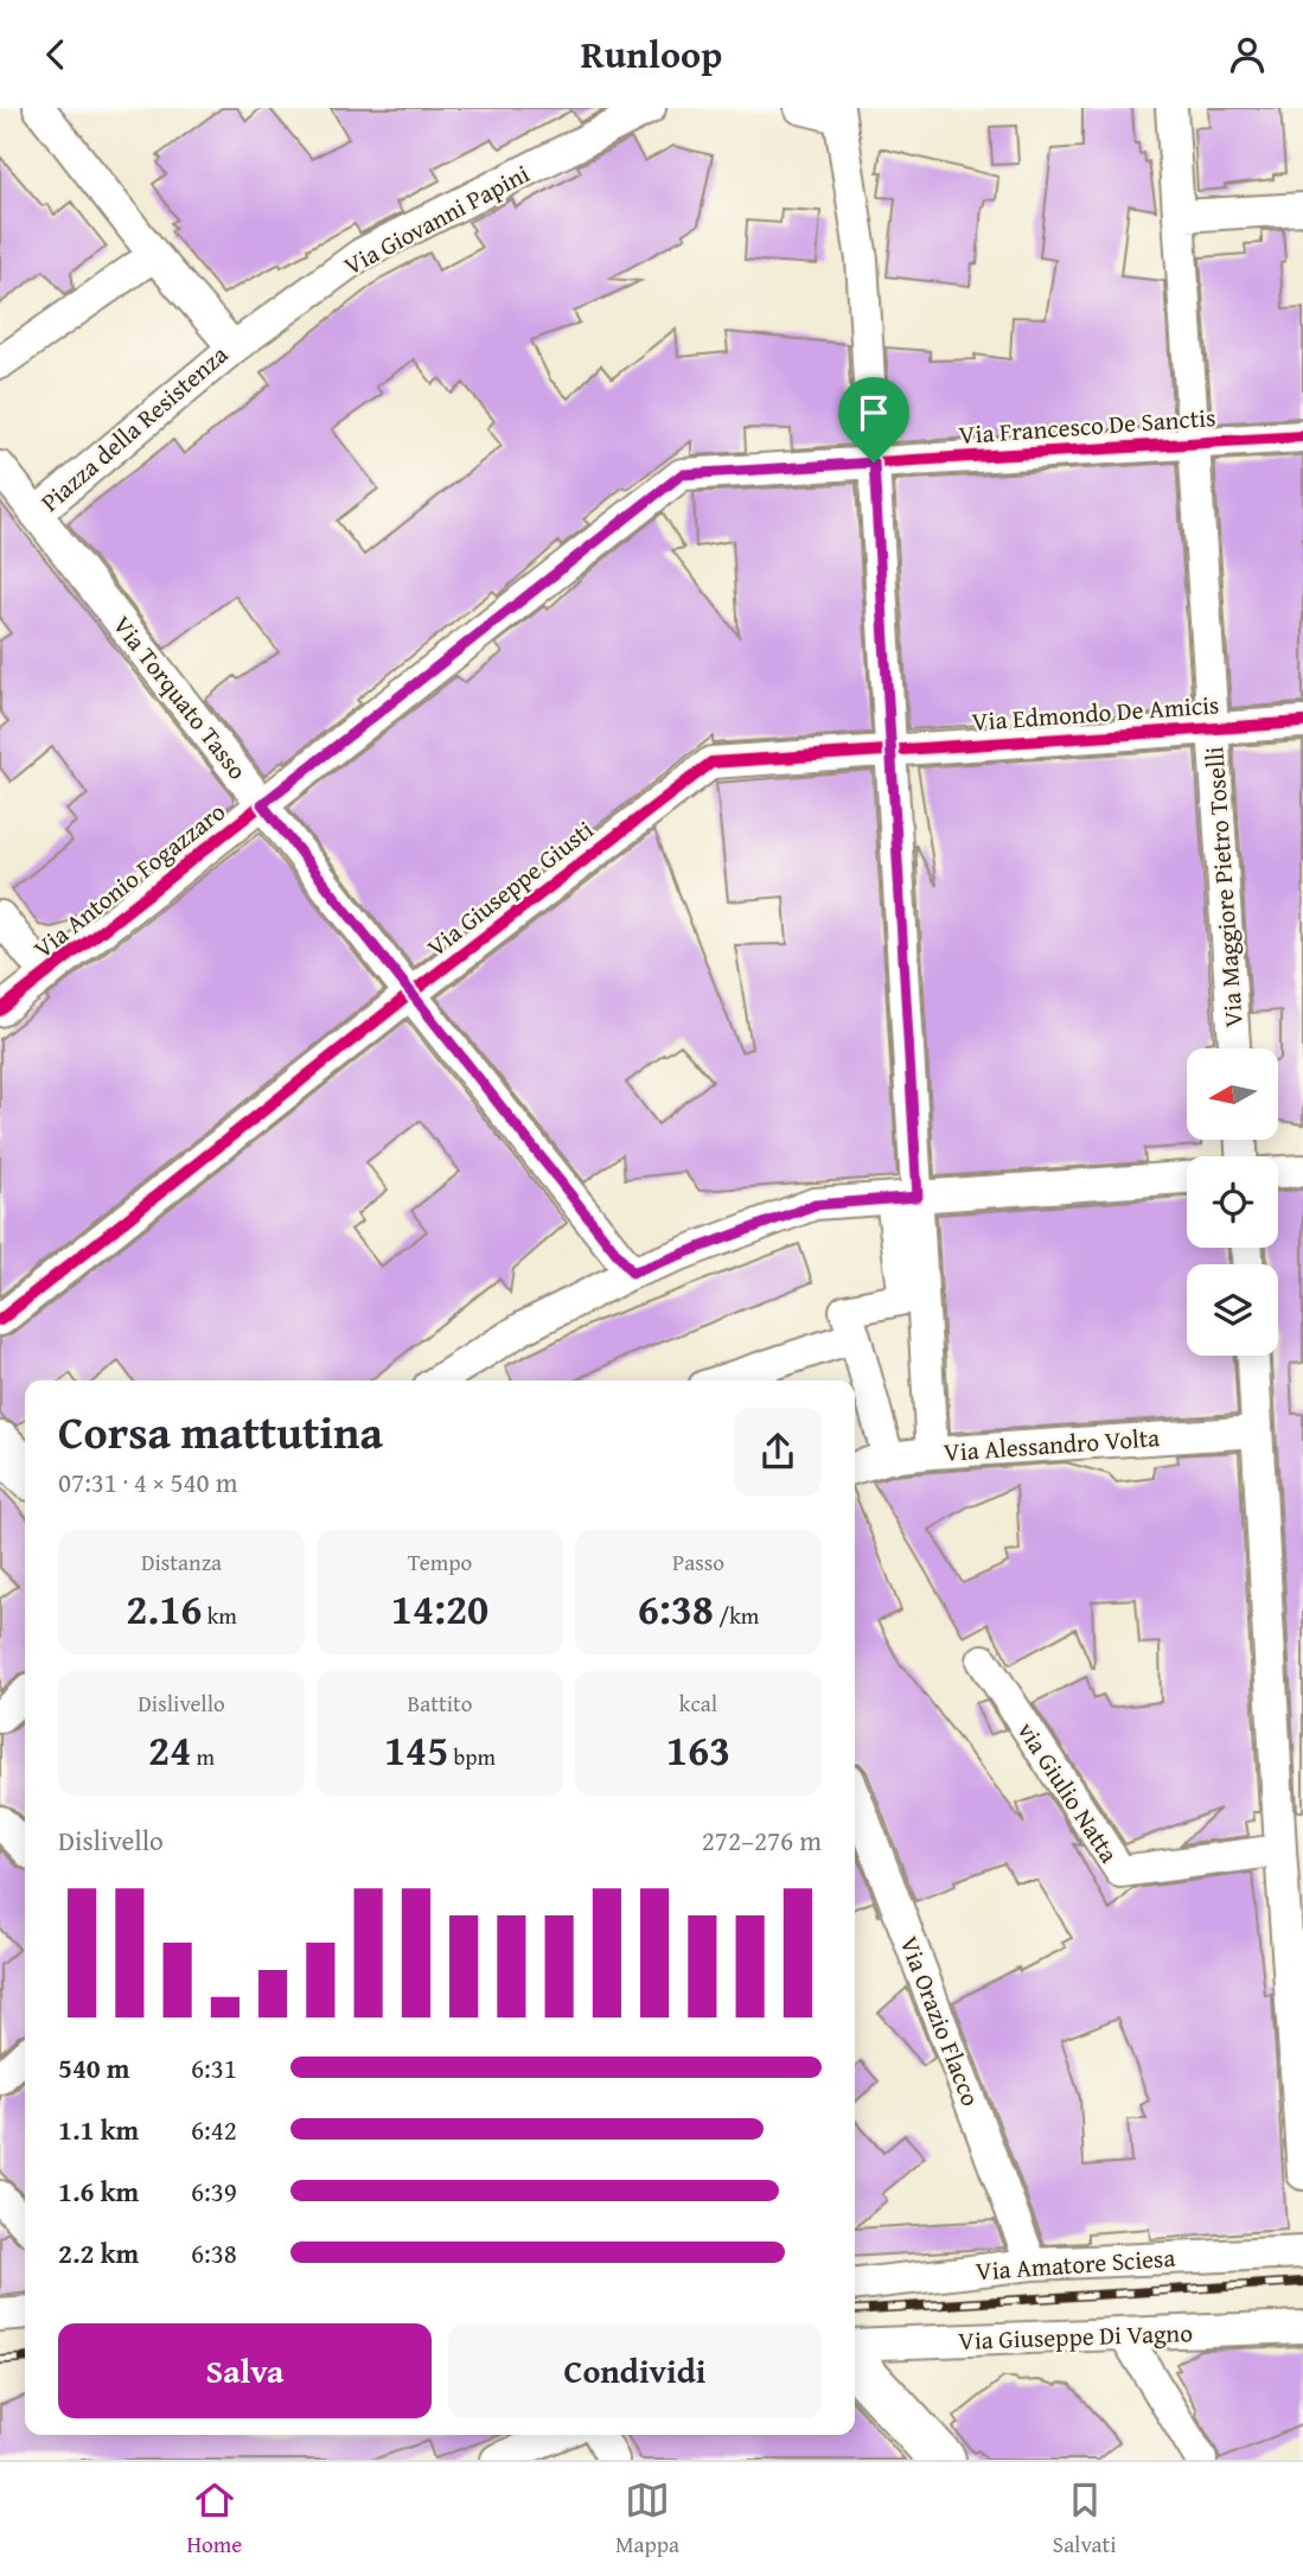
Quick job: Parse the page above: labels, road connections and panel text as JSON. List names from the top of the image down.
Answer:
{
  "streets": {
    "street": [
      "Via Giovanni Papini",
      "Via Francesco De Sanctis",
      "Piazza della Resistenza",
      "Via Torquato Tasso",
      "Via Edmondo De Amicis",
      "Via Antonio Fogazzaro",
      "Via Maggiore Pietro Toselli",
      "Via Giuseppe Giusti",
      "Via Alessandro Volta",
      "via Giulio Natta",
      "Via Orazio Flacco",
      "Via Amatore Sciesa",
      "Via Giuseppe Di Vagno"
    ]
  },
  "crossings": [
    ["Via Giovanni Papini", "Piazza della Resistenza"],
    ["Via Francesco De Sanctis", "Via Antonio Fogazzaro"],
    ["Via Francesco De Sanctis", "Via Maggiore Pietro Toselli"],
    ["Piazza della Resistenza", "Via Torquato Tasso"],
    ["Via Torquato Tasso", "Via Antonio Fogazzaro"],
    ["Via Torquato Tasso", "Via Giuseppe Giusti"],
    ["Via Edmondo De Amicis", "Via Maggiore Pietro Toselli"],
    ["Via Edmondo De Amicis", "Via Giuseppe Giusti"],
    ["Via Orazio Flacco", "Via Amatore Sciesa"]
  ],
  "north": "left",
  "page": {
    "header": "Runloop",
    "heading": ["Corsa mattutina", "07:31 · 4 × 540 m"],
    "stats": [
      ["Distanza", "2.16 km"],
      ["Tempo", "14:20"],
      ["Passo", "6:38 /km"],
      ["Dislivello", "24 m"],
      ["Battito", "145 bpm"],
      ["kcal", "163"]
    ],
    "chart": ["Dislivello", "272–276 m"],
    "list": [
      {
        "name": "540 m",
        "note": "6:31"
      },
      {
        "name": "1.1 km",
        "note": "6:42"
      },
      {
        "name": "1.6 km",
        "note": "6:39"
      },
      {
        "name": "2.2 km",
        "note": "6:38"
      }
    ],
    "buttons": ["Salva", "Condividi"],
    "tabs": ["Home", "Mappa", "Salvati"]
  }
}
